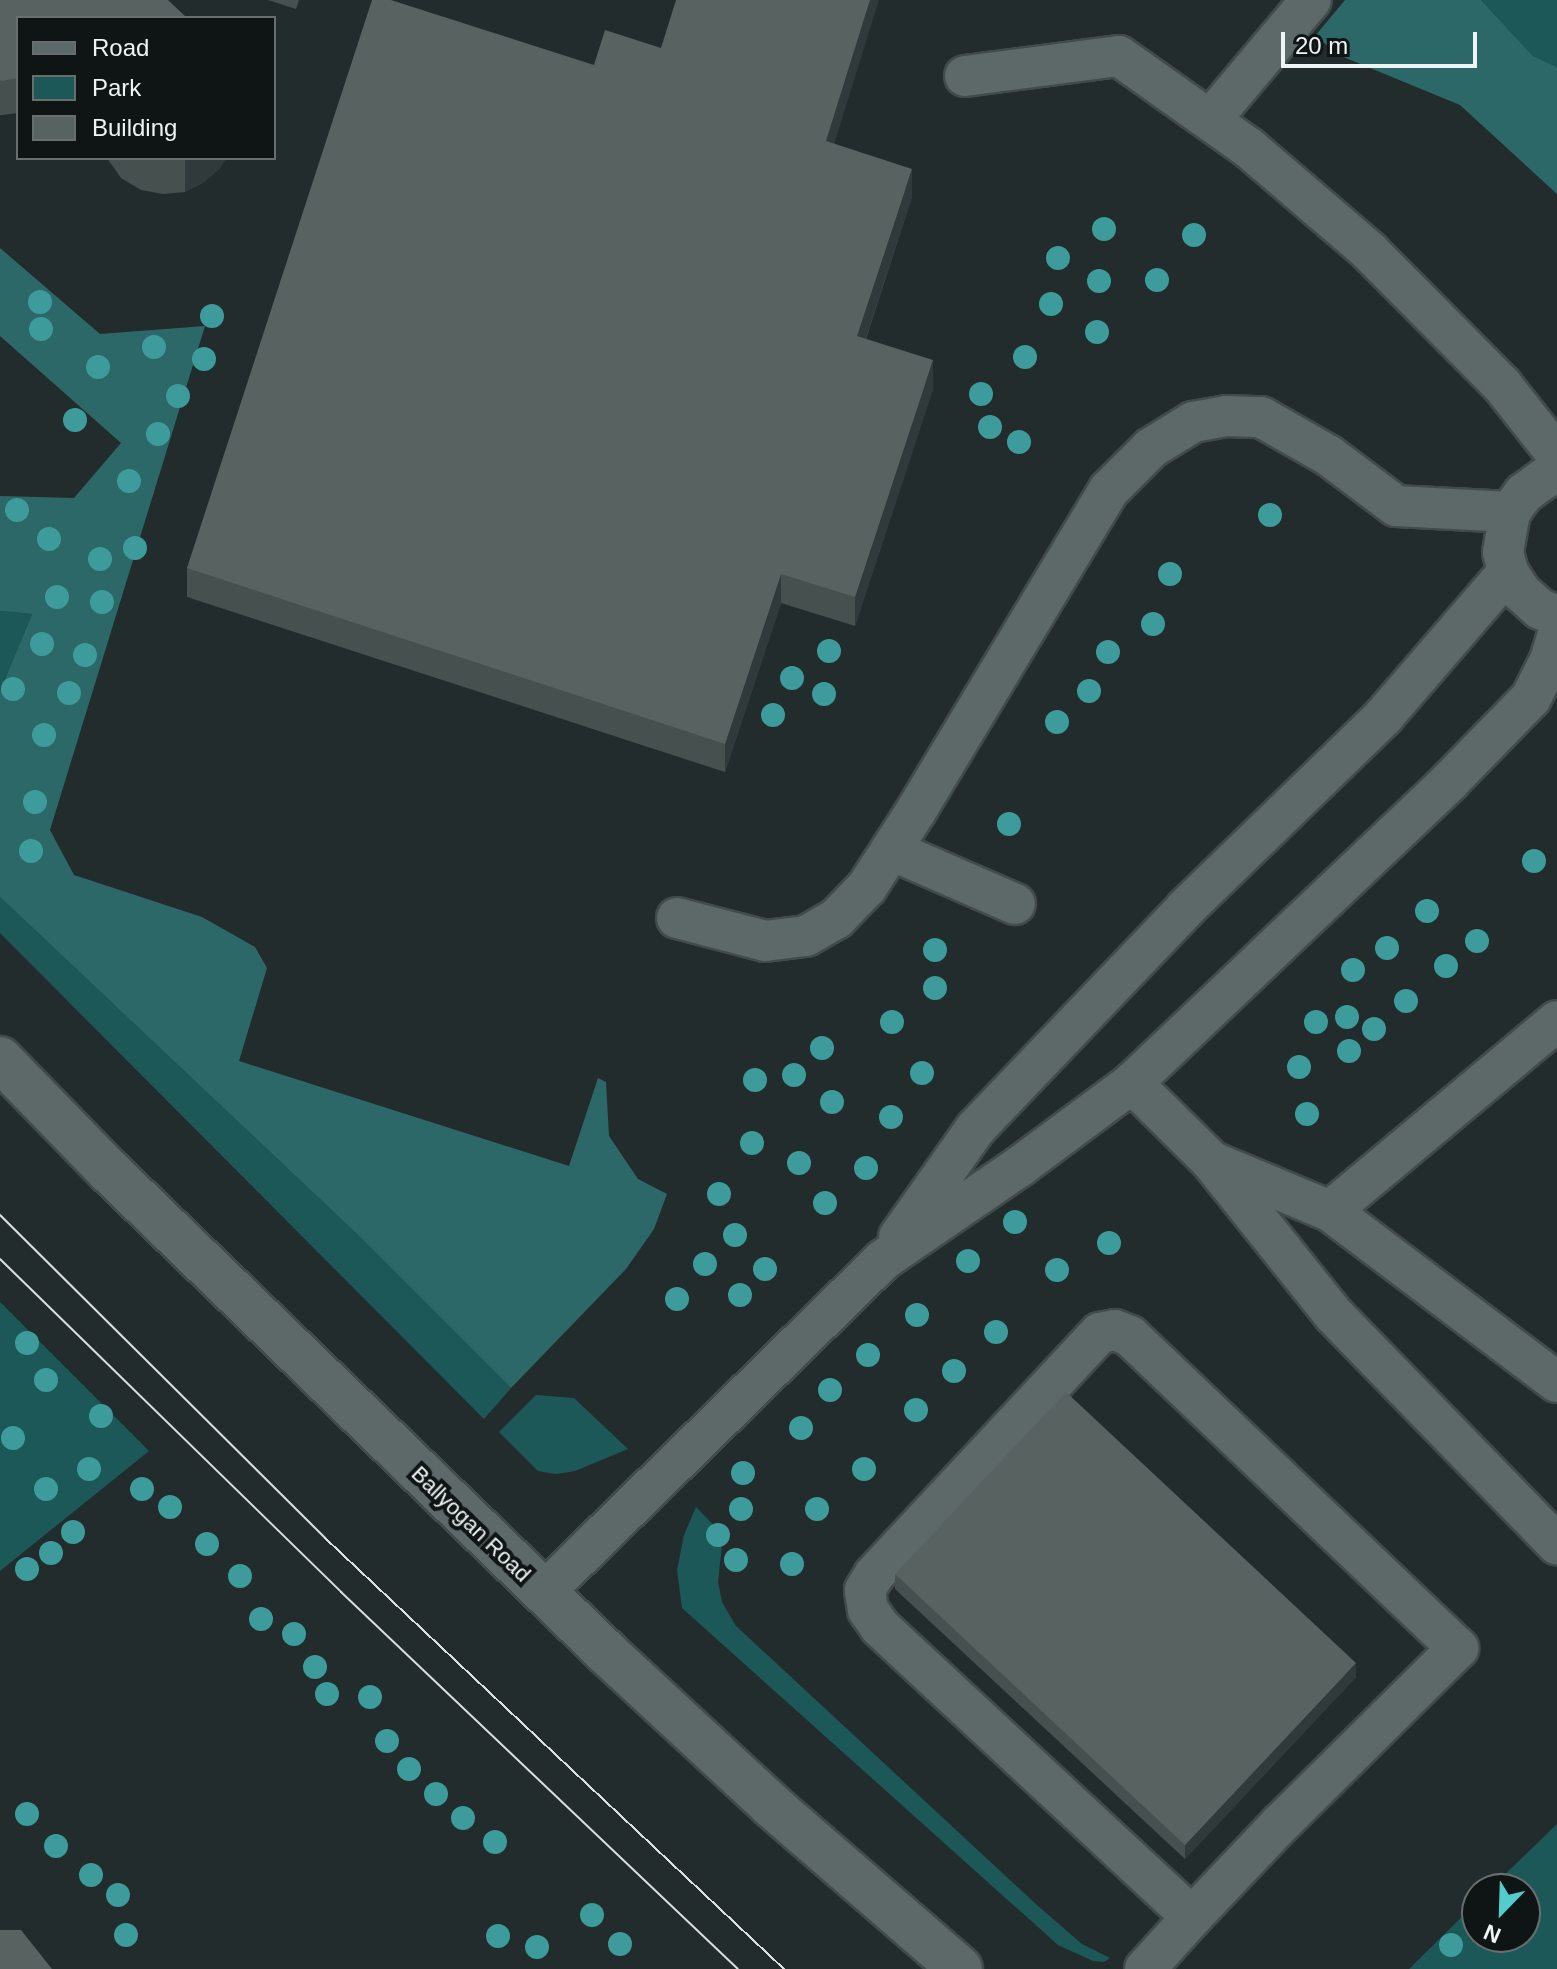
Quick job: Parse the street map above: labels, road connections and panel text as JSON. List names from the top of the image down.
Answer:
{
  "streets": {
    "street": ["Ballyogan Road"]
  },
  "legend": ["Road", "Park", "Building"],
  "scale_bar": "20 m",
  "north": "bottom left"
}
